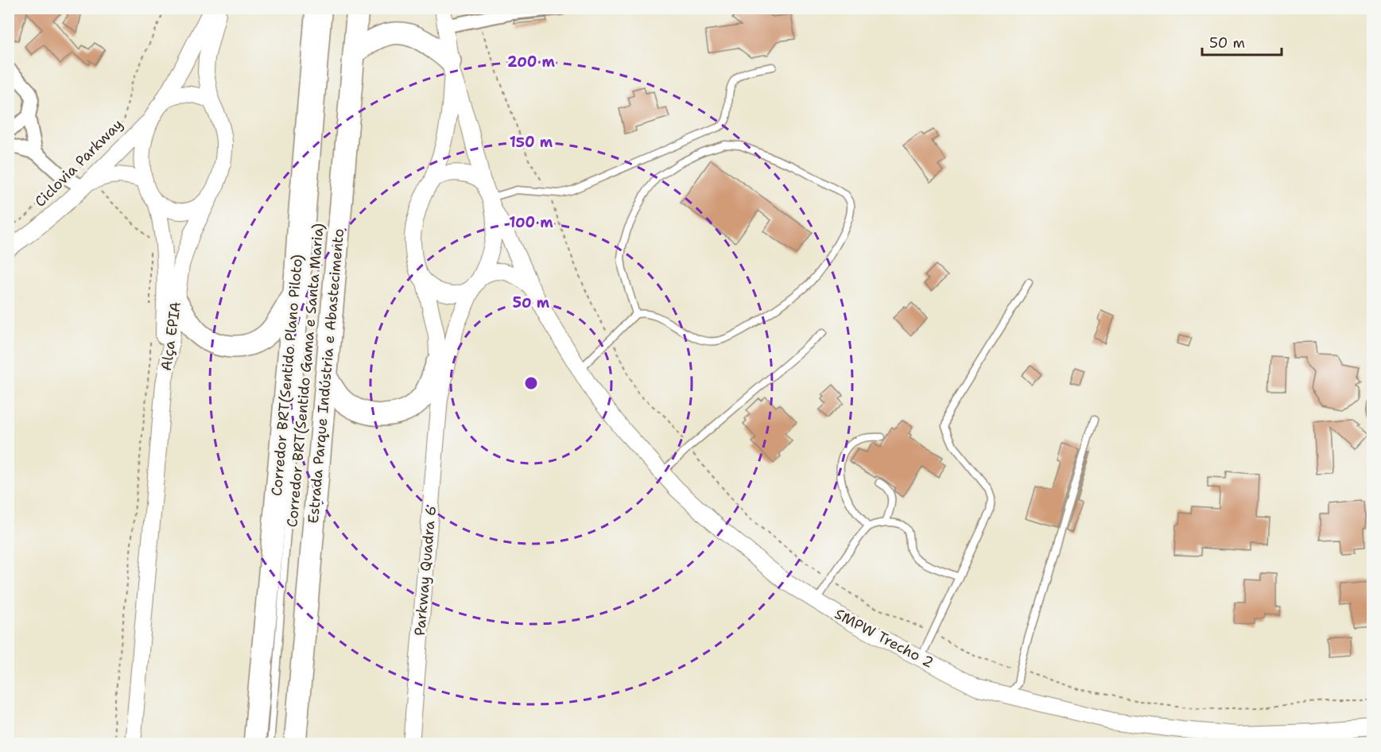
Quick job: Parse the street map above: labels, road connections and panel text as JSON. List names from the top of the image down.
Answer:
{
  "streets": {
    "highway": ["Estrada Parque Indústria e Abastecimento"],
    "street": ["Alça EPIA", "Parkway Quadra 6", "SMPW Trecho 2"],
    "lane": ["Corredor BRT(Sentido Plano Piloto)", "Corredor BRT(Sentido Gama e Santa Maria)"],
    "path": ["Ciclovia Parkway"]
  },
  "scale_bar": "50 m",
  "rings": [
    "200 m",
    "150 m",
    "100 m",
    "50 m"
  ]
}
